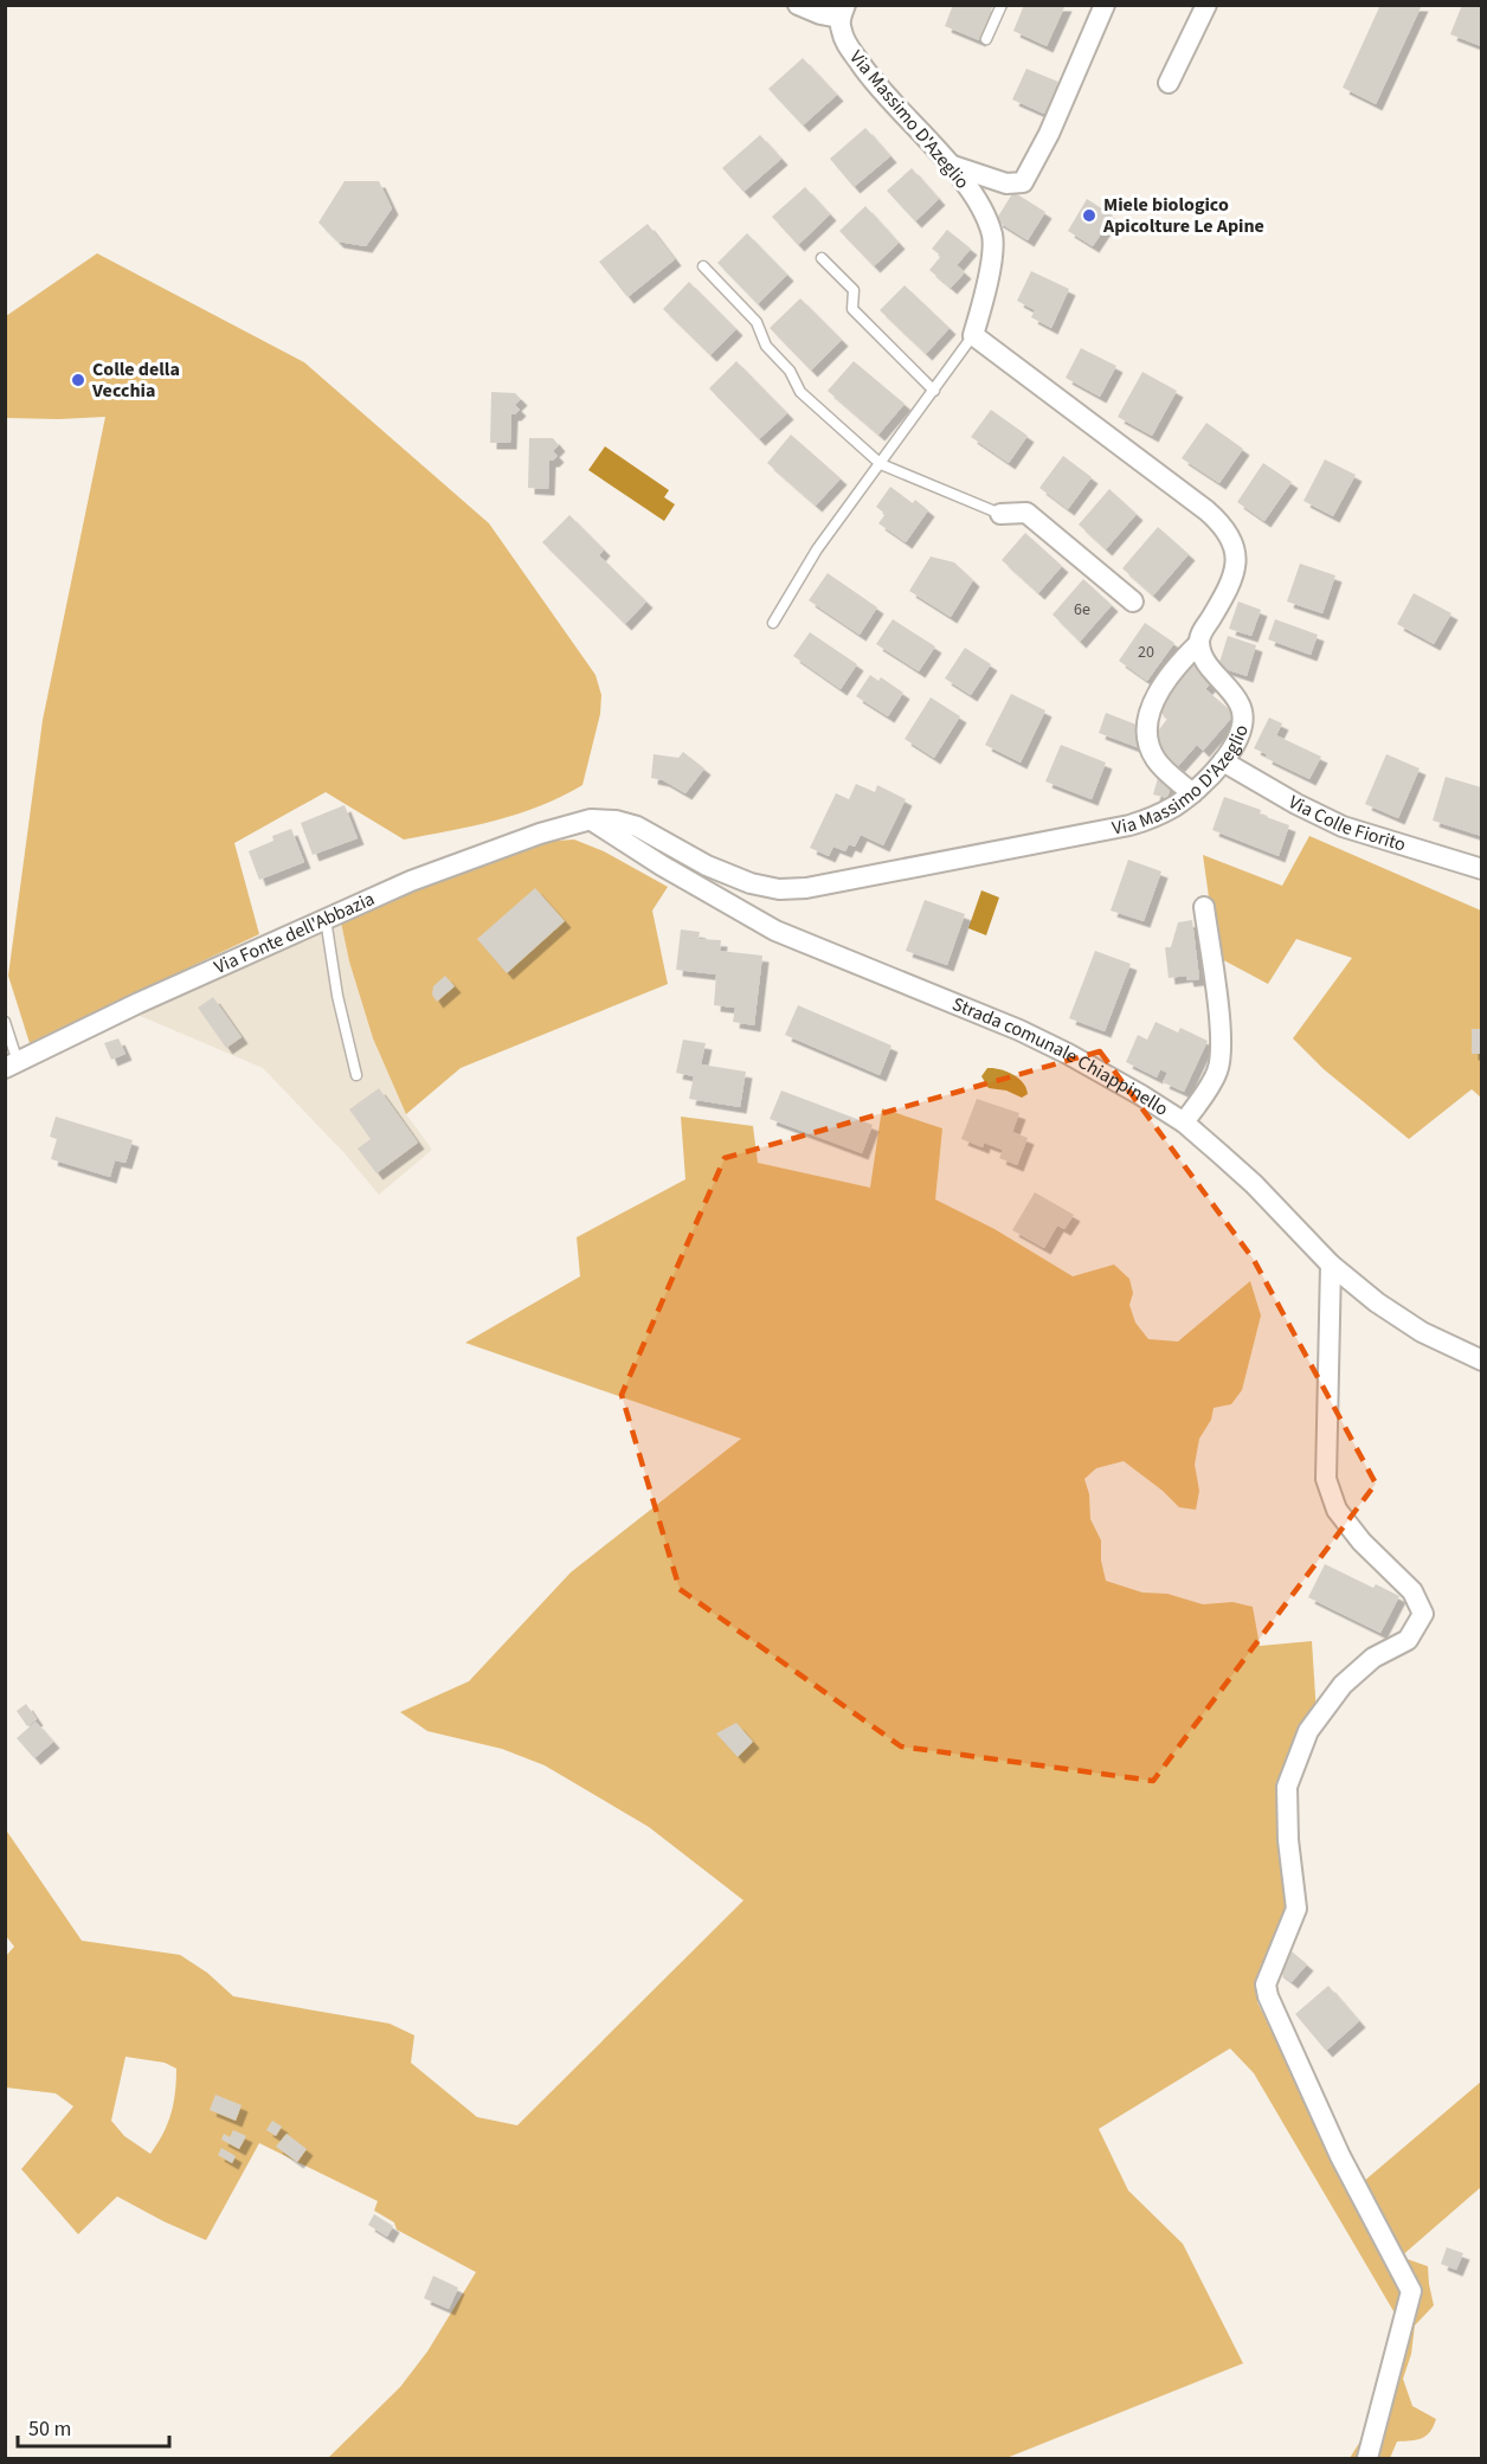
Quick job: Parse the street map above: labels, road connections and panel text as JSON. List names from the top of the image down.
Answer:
{
  "streets": {
    "street": [
      "Via Massimo D'Azeglio",
      "Via Colle Fiorito",
      "Via Fonte dell'Abbazia",
      "Strada comunale Chiappinello"
    ]
  },
  "crossings": [
    ["Via Massimo D'Azeglio", "Via Colle Fiorito"],
    ["Via Massimo D'Azeglio", "Via Fonte dell'Abbazia"],
    ["Via Massimo D'Azeglio", "Strada comunale Chiappinello"],
    ["Via Fonte dell'Abbazia", "Strada comunale Chiappinello"]
  ],
  "places": ["Miele biologico Apicolture Le Apine", "Colle della Vecchia"],
  "house_numbers": ["6e", "20"],
  "scale_bar": "50 m"
}
